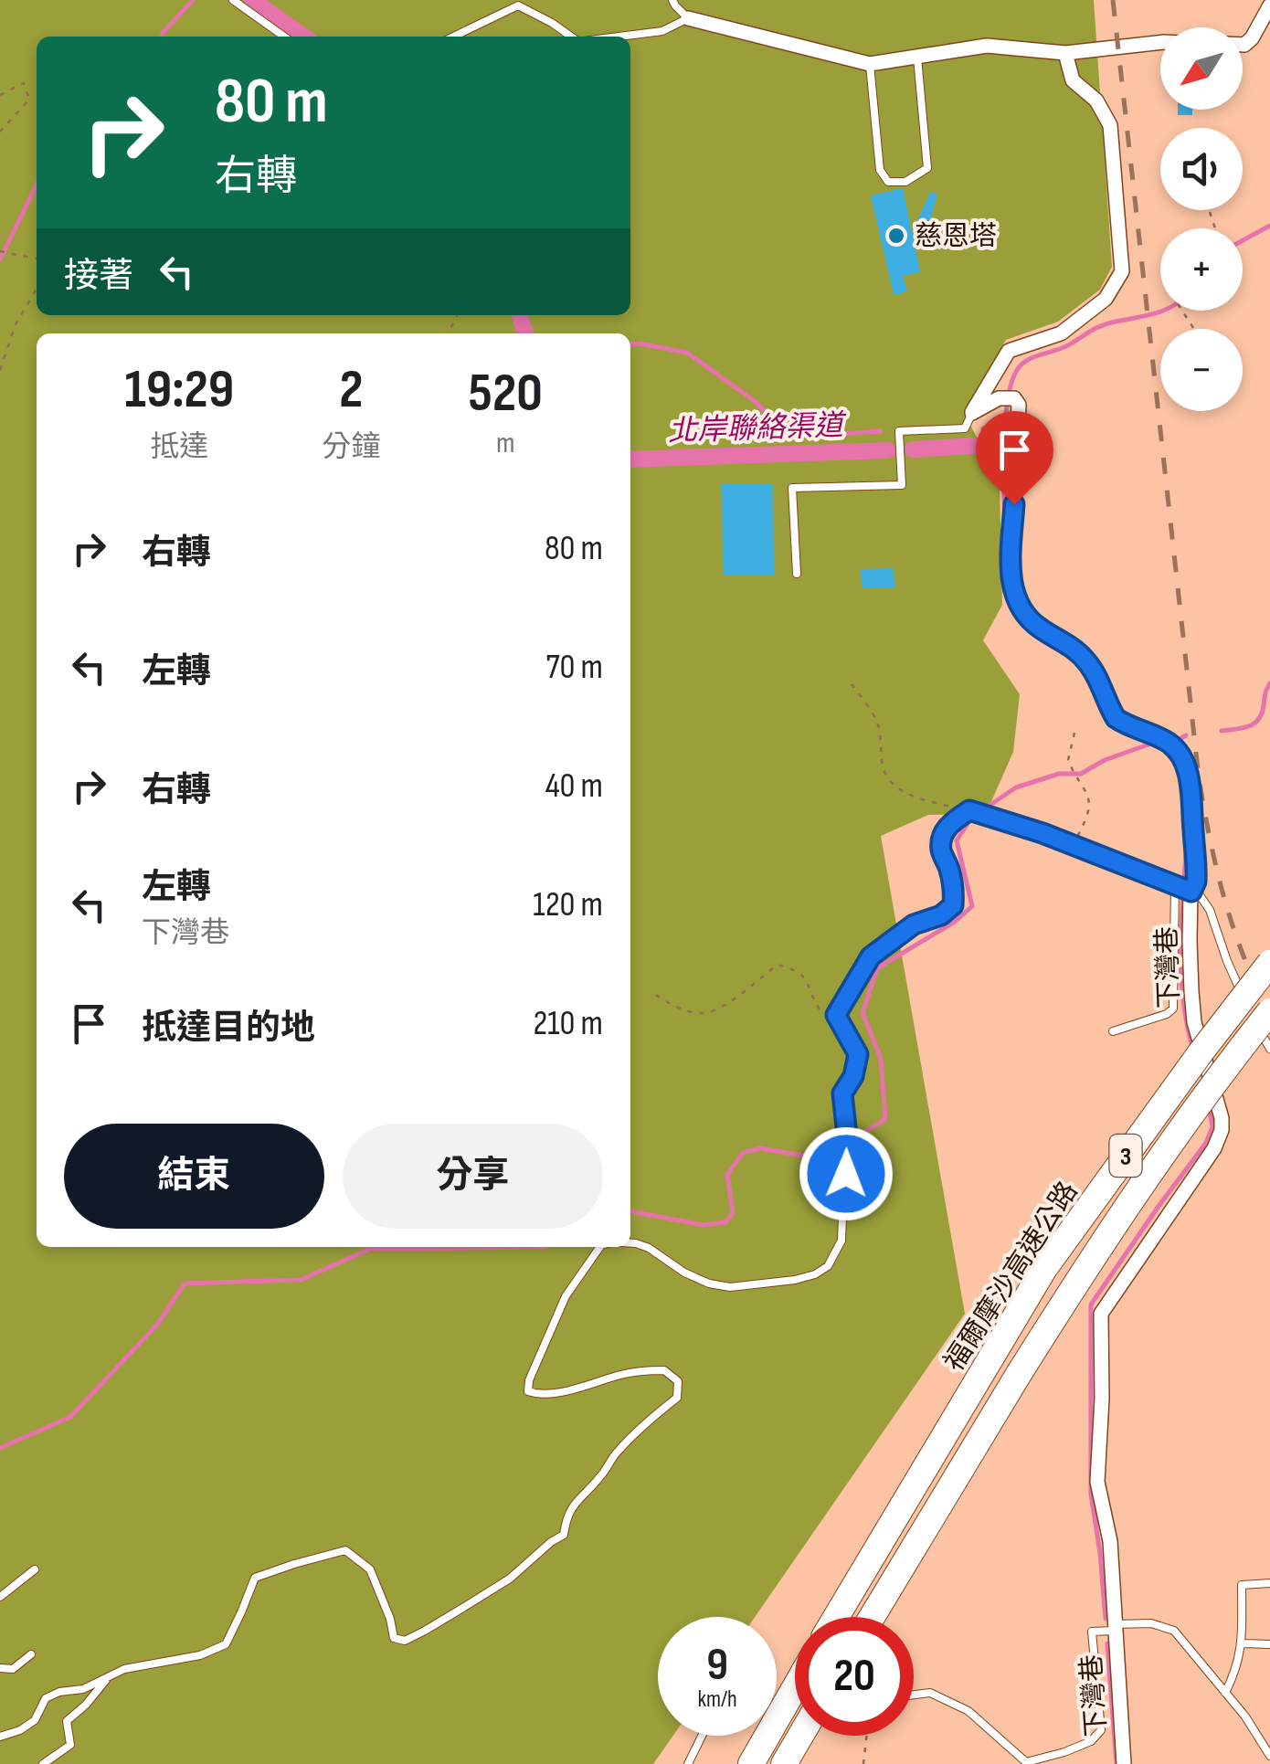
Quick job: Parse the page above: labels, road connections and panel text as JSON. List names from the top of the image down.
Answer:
{
  "streets": {
    "highway": ["3", "福爾摩沙高速公路"],
    "street": ["下灣巷"]
  },
  "water": ["北岸聯絡渠道"],
  "places": ["慈恩塔"],
  "north": "bottom left",
  "page": {
    "map_buttons": ["+", "−"],
    "turn": ["80 m", "右轉"],
    "then": "接著",
    "eta": [
      "19:29",
      "抵達",
      "2",
      "分鐘",
      "520",
      "m"
    ],
    "list": [
      {
        "name": "右轉",
        "value": "80 m"
      },
      {
        "name": "左轉",
        "value": "70 m"
      },
      {
        "name": "右轉",
        "value": "40 m"
      },
      {
        "name": "左轉",
        "note": "下灣巷",
        "value": "120 m"
      },
      {
        "name": "抵達目的地",
        "value": "210 m"
      }
    ],
    "buttons": ["結束", "分享"],
    "speed": "9 km/h",
    "limit": "20"
  }
}
